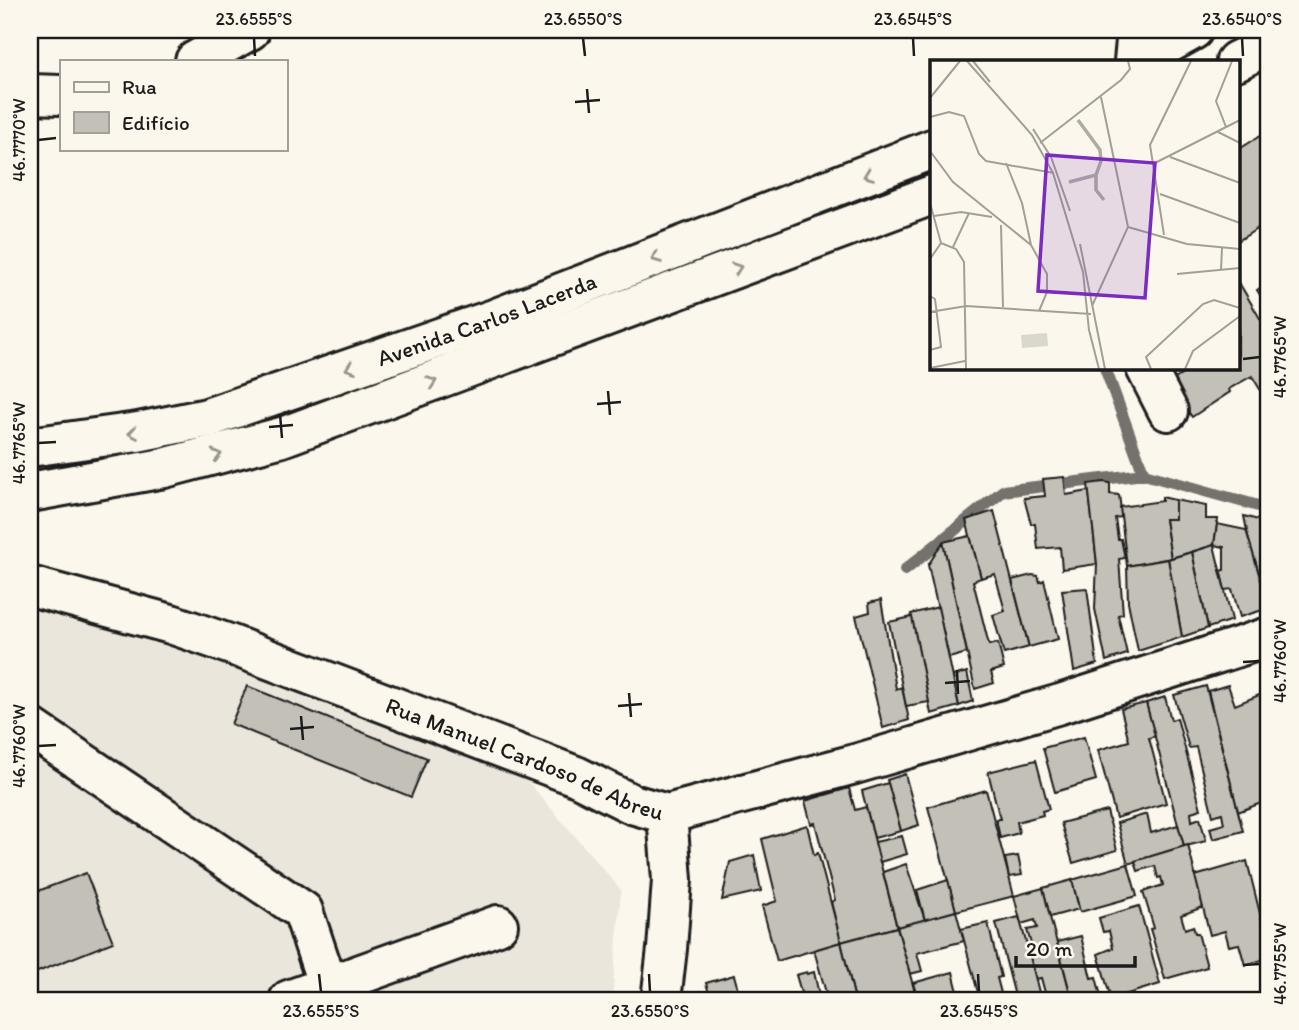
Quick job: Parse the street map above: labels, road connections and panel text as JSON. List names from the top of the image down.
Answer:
{
  "streets": {
    "main road": ["Avenida Carlos Lacerda", "Rua Manuel Cardoso de Abreu"]
  },
  "legend": ["Rua", "Edifício"],
  "scale_bar": "20 m",
  "coordinates": [
    "23.6555°S",
    "23.6550°S",
    "23.6545°S",
    "23.6540°S",
    "46.7770°W",
    "46.7765°W",
    "46.7760°W",
    "46.7755°W"
  ]
}
